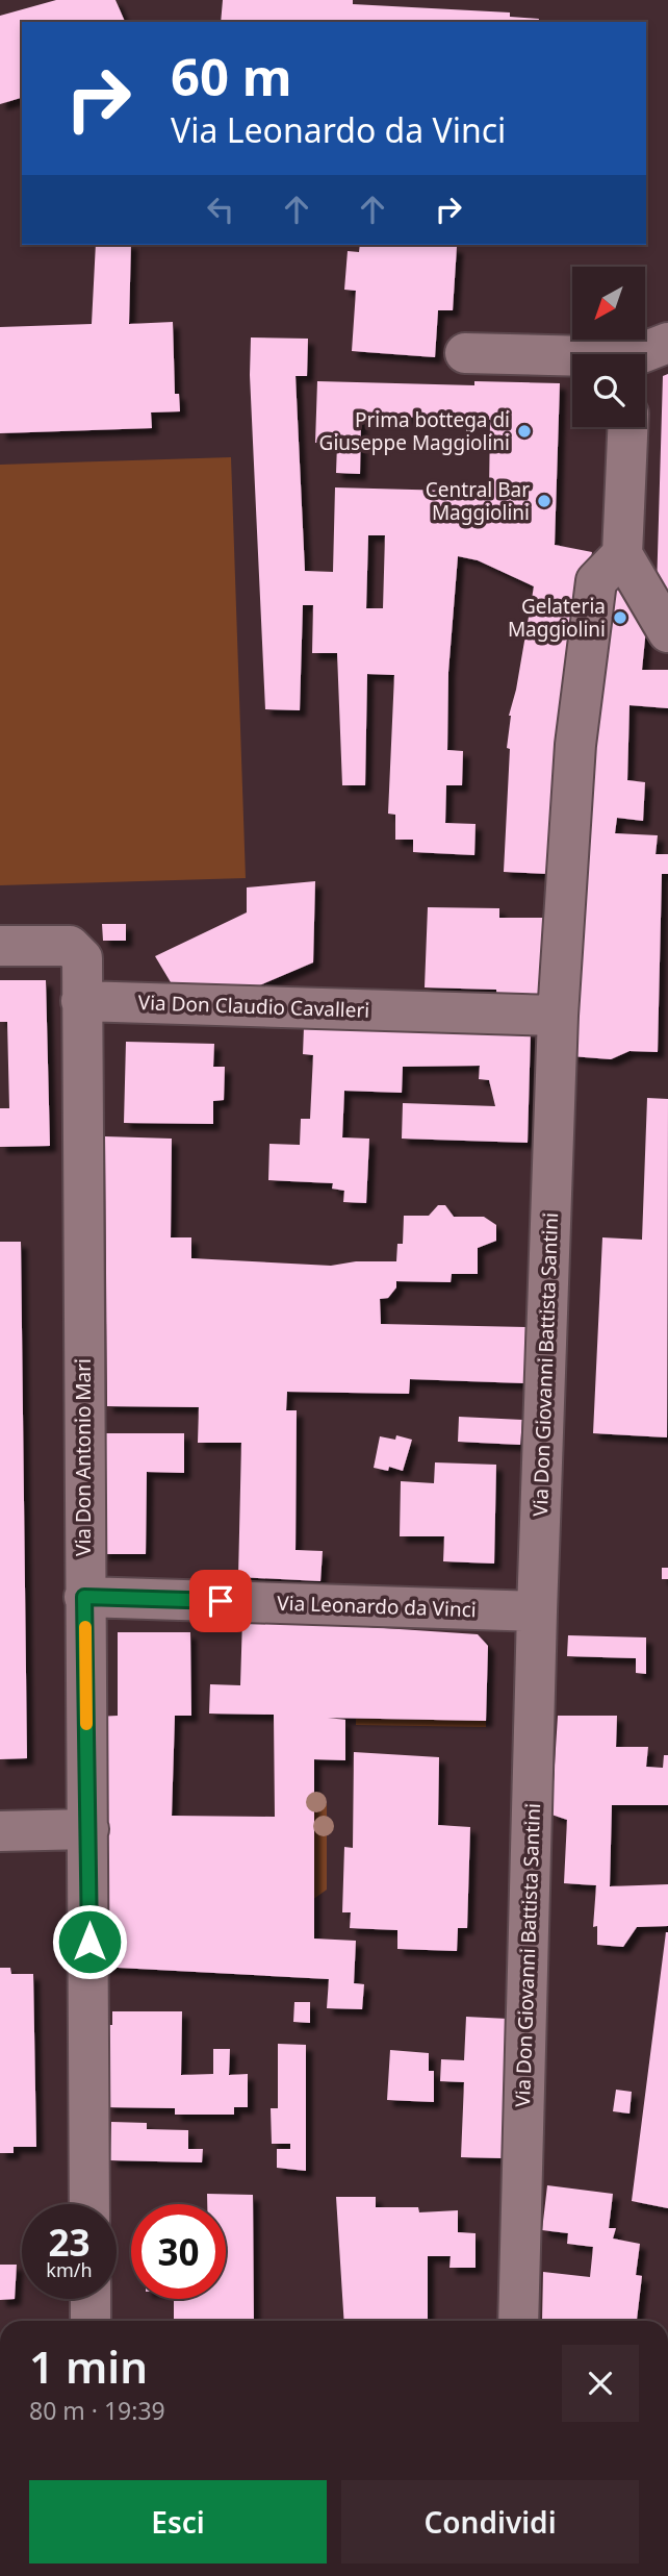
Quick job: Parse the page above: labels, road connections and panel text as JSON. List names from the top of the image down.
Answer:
{
  "streets": {
    "street": [
      "Via Don Claudio Cavalleri",
      "Via Don Giovanni Battista Santini",
      "Via Don Antonio Mari",
      "Via Leonardo da Vinci"
    ]
  },
  "crossings": [
    ["Via Don Claudio Cavalleri", "Via Don Giovanni Battista Santini"],
    ["Via Don Claudio Cavalleri", "Via Don Antonio Mari"],
    ["Via Don Giovanni Battista Santini", "Via Leonardo da Vinci"],
    ["Via Don Antonio Mari", "Via Leonardo da Vinci"]
  ],
  "places": ["Prima bottega di Giuseppe Maggiolini", "Central Bar Maggiolini", "Gelateria Maggiolini"],
  "north": "bottom left",
  "page": {
    "turn": ["60 m", "Via Leonardo da Vinci"],
    "speed": "23 km/h",
    "limit": "30",
    "heading": ["1 min", "80 m · 19:39"],
    "buttons": ["Esci", "Condividi"]
  }
}
